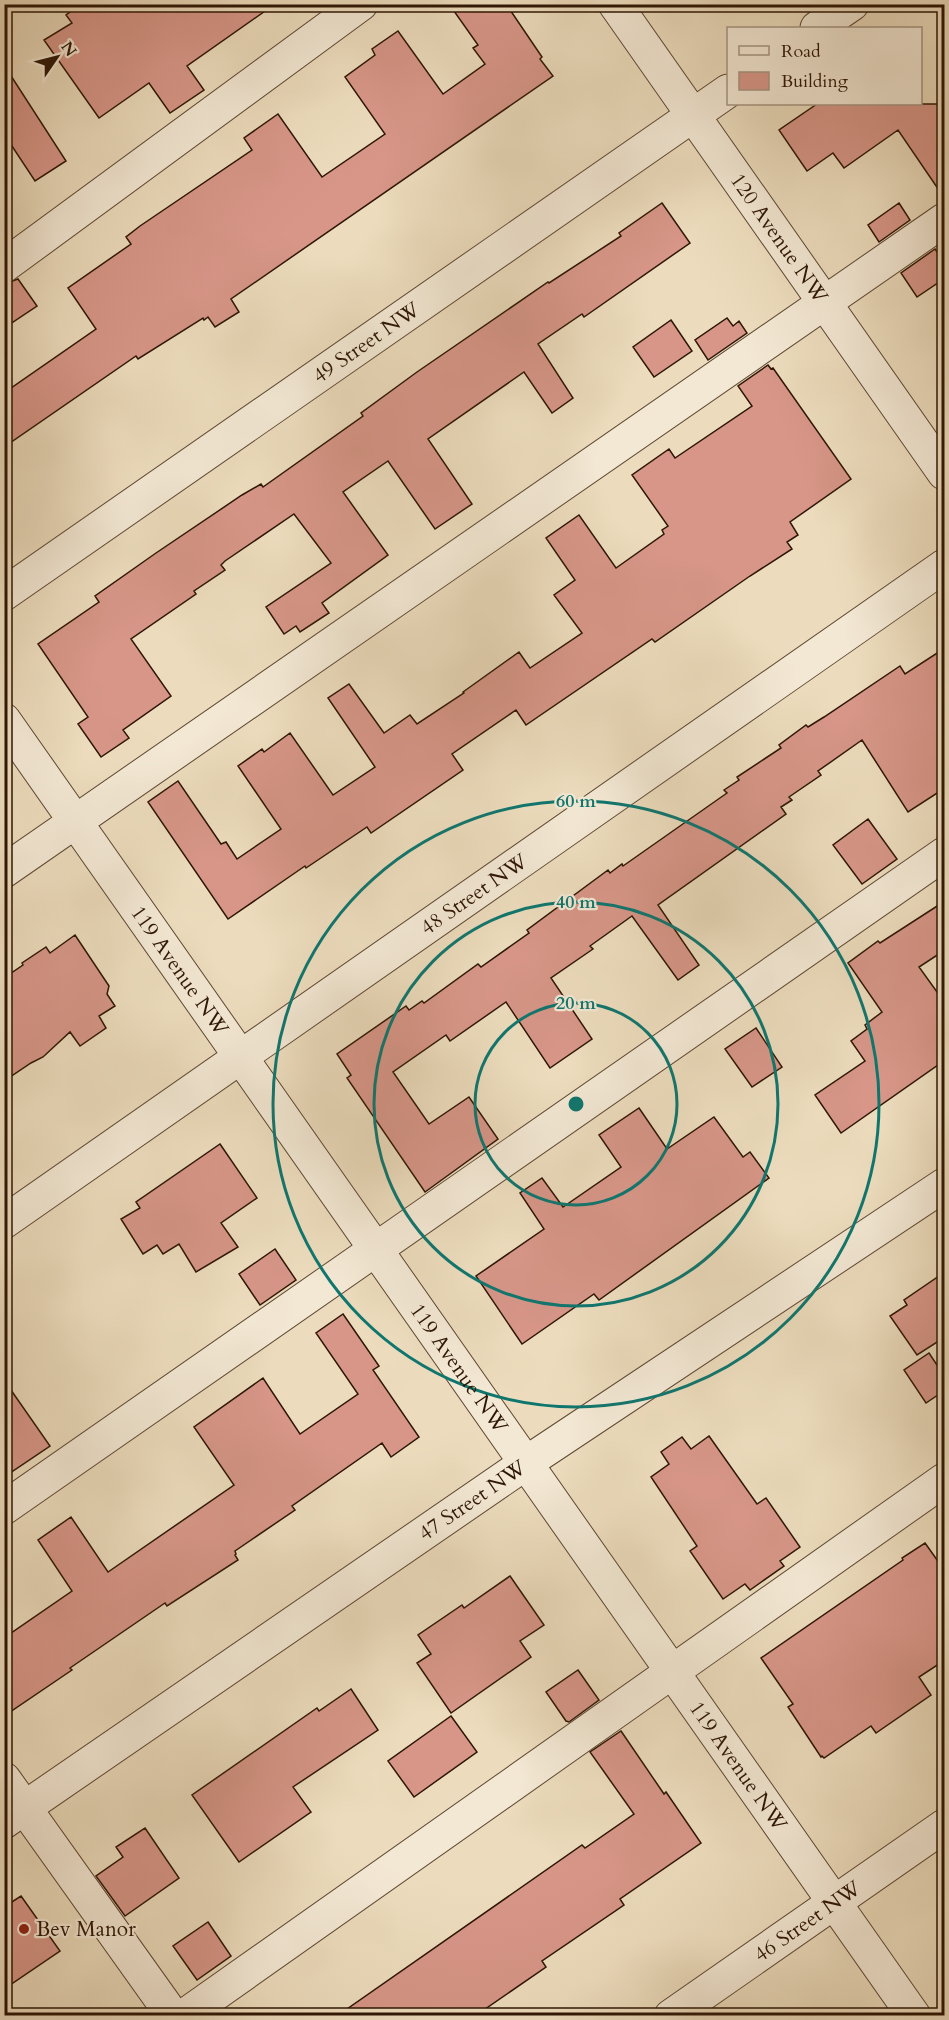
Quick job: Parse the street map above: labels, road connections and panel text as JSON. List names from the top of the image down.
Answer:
{
  "streets": {
    "street": [
      "120 Avenue NW",
      "49 Street NW",
      "48 Street NW",
      "119 Avenue NW",
      "47 Street NW",
      "46 Street NW"
    ]
  },
  "crossings": [
    ["120 Avenue NW", "49 Street NW"],
    ["48 Street NW", "119 Avenue NW"],
    ["119 Avenue NW", "47 Street NW"],
    ["119 Avenue NW", "46 Street NW"]
  ],
  "places": ["Bev Manor"],
  "legend": ["Road", "Building"],
  "north": "top right",
  "rings": ["60 m", "40 m", "20 m"]
}
